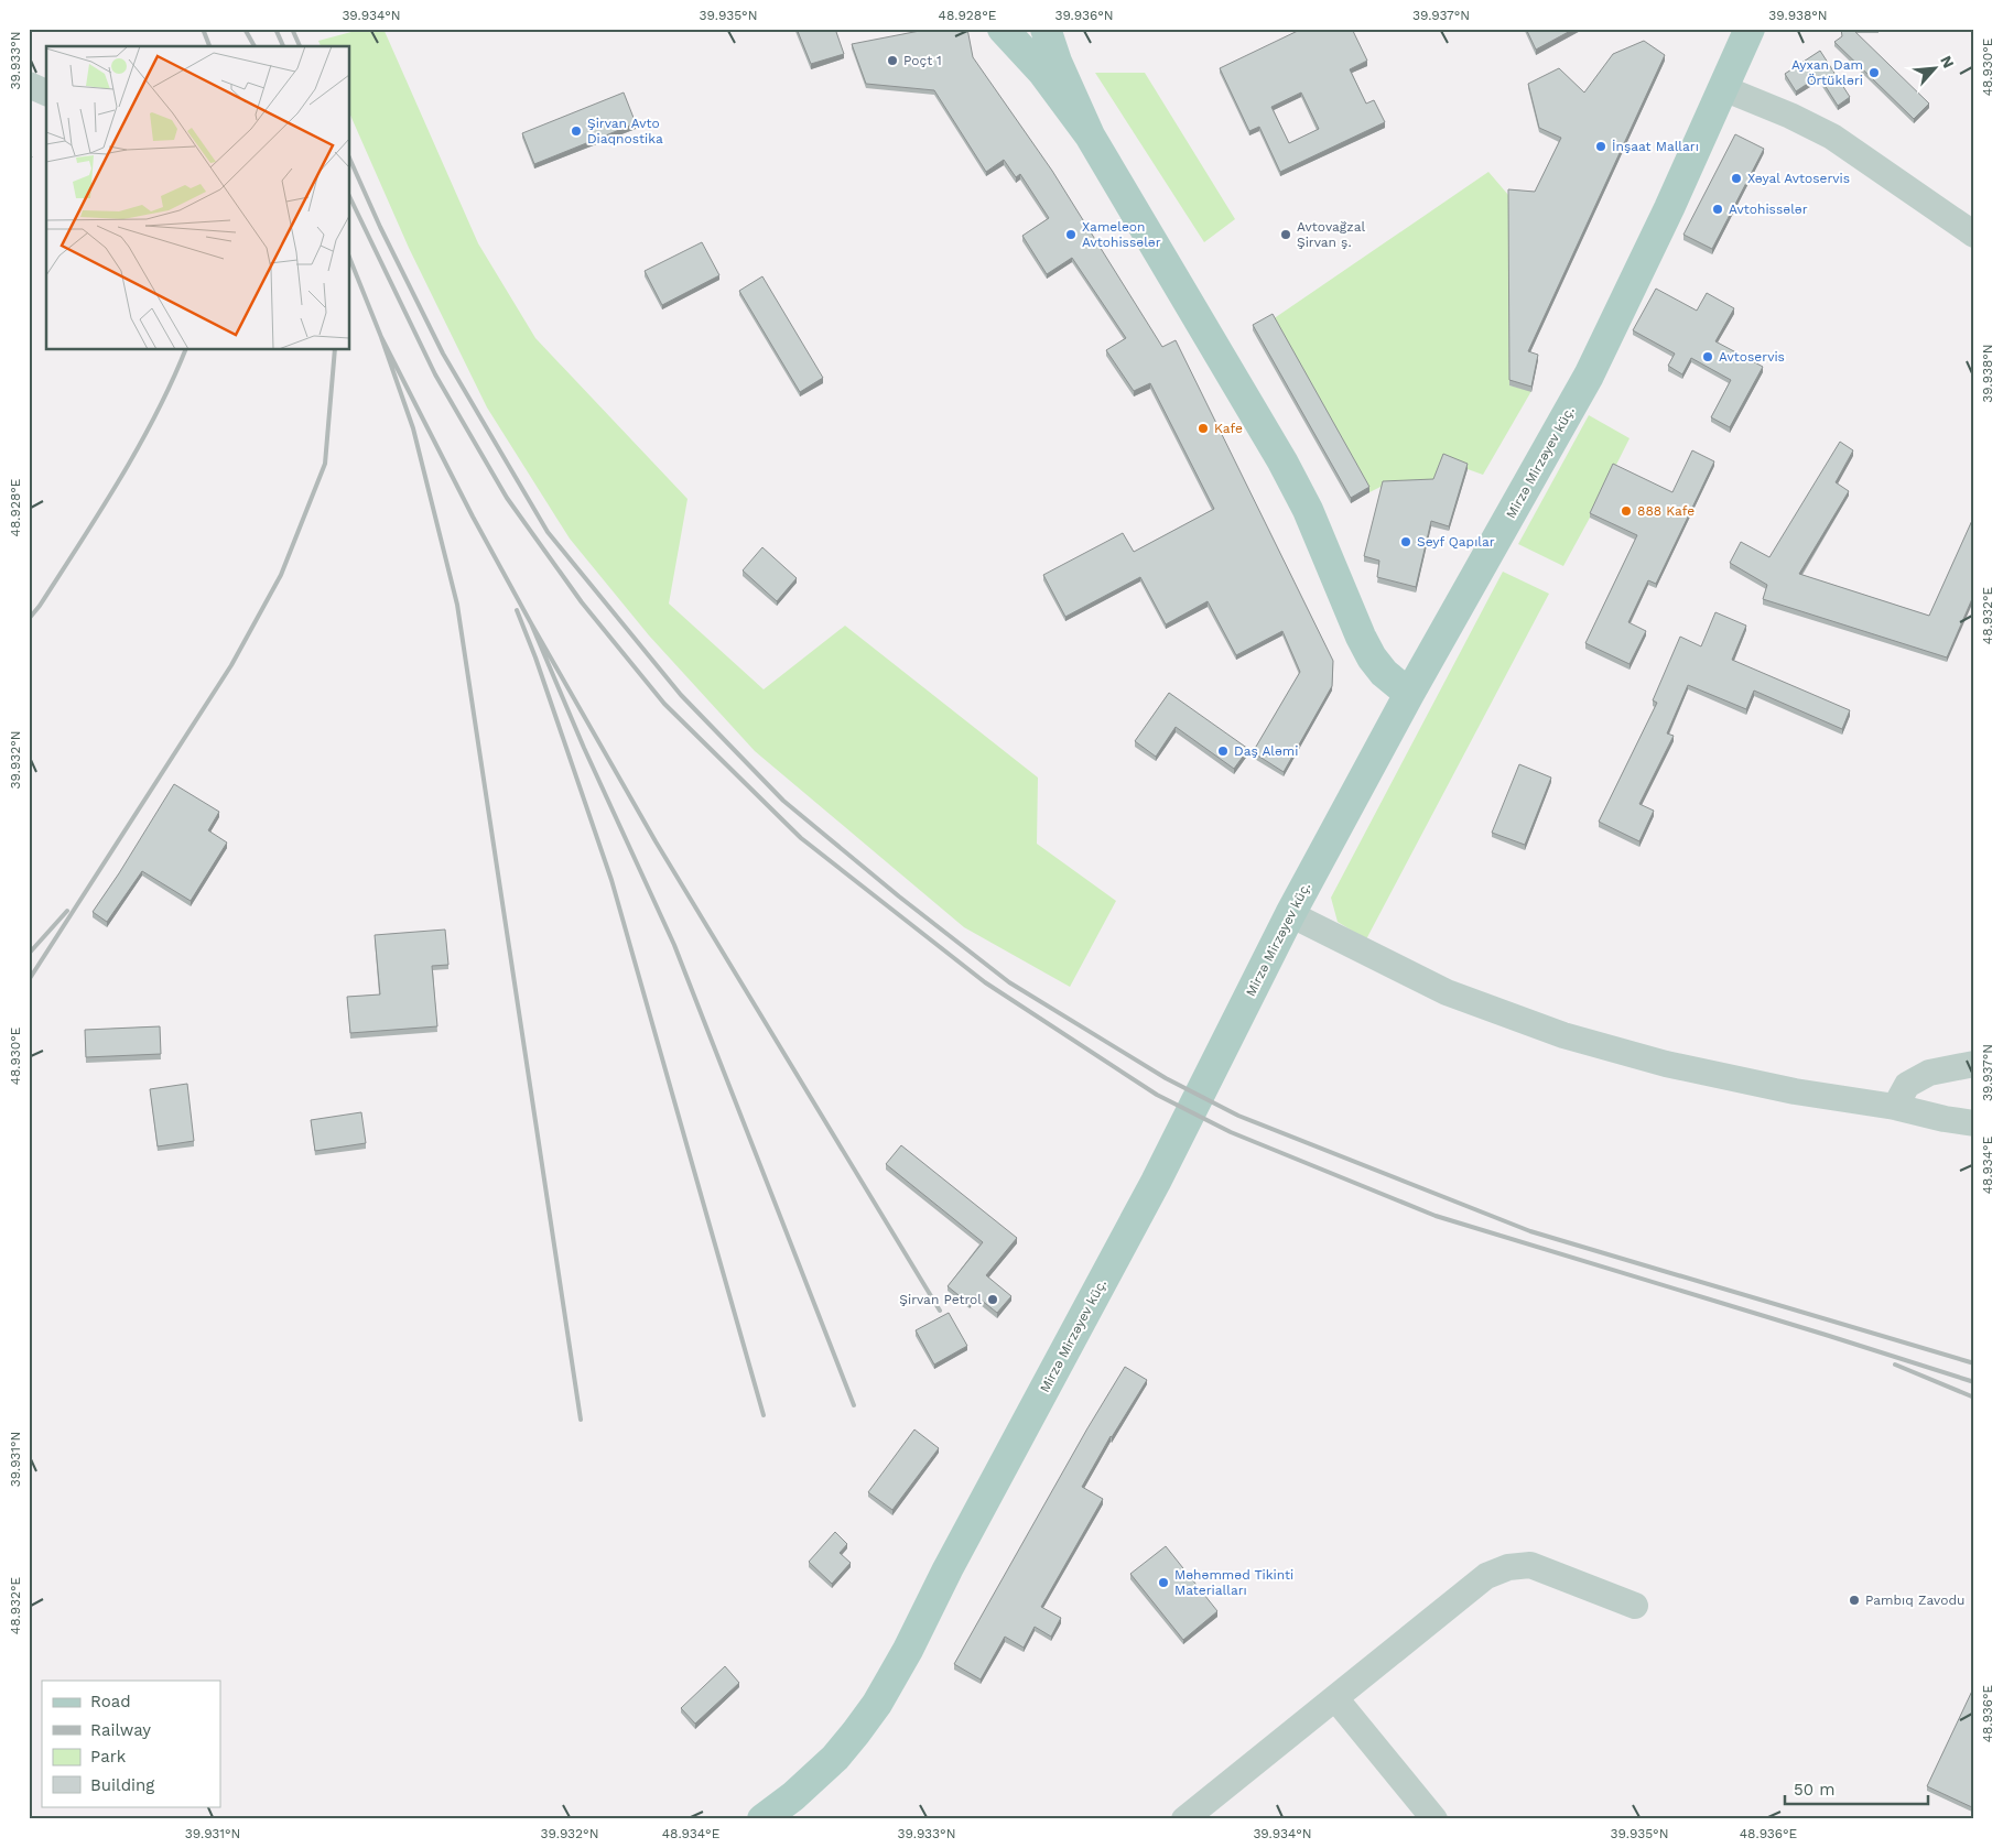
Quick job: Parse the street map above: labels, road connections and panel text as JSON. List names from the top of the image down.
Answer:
{
  "streets": {
    "main road": ["Mirzə Mirzəyev küç."]
  },
  "places": [
    "Poçt 1",
    "Ayxan Dam Örtükləri",
    "Şirvan Avto Diaqnostika",
    "İnşaat Malları",
    "Xəyal Avtoservis",
    "Avtohissələr",
    "Xameleon Avtohissələr",
    "Avtovağzal Şirvan ş.",
    "Avtoservis",
    "Kafe",
    "888 Kafe",
    "Seyf Qapılar",
    "Daş Aləmi",
    "Şirvan Petrol",
    "Məhəmməd Tikinti Materialları",
    "Pambıq Zavodu"
  ],
  "legend": [
    "Road",
    "Railway",
    "Park",
    "Building"
  ],
  "scale_bar": "50 m",
  "north": "top right",
  "coordinates": [
    "39.934°N",
    "39.935°N",
    "48.928°E",
    "39.936°N",
    "39.937°N",
    "39.938°N",
    "39.933°N",
    "48.930°E",
    "48.932°E",
    "39.932°N",
    "48.934°E",
    "39.931°N",
    "48.936°E"
  ]
}
